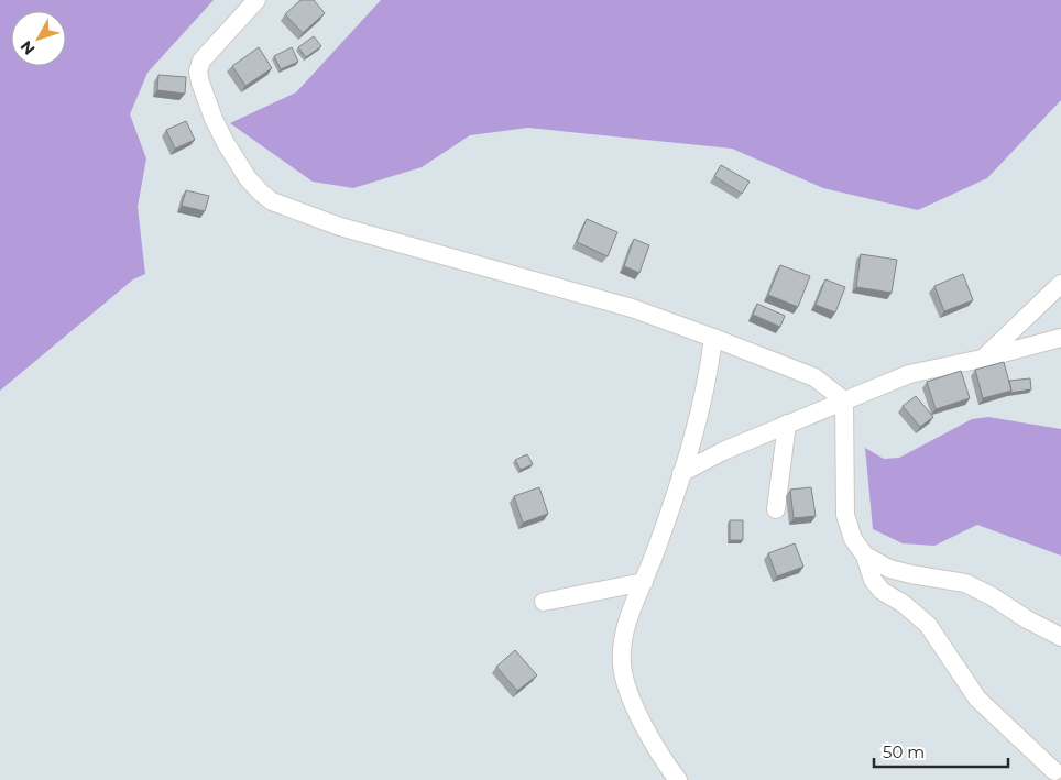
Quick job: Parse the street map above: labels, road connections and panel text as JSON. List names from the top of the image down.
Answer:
{
  "scale_bar": "50 m",
  "north": "bottom left"
}
